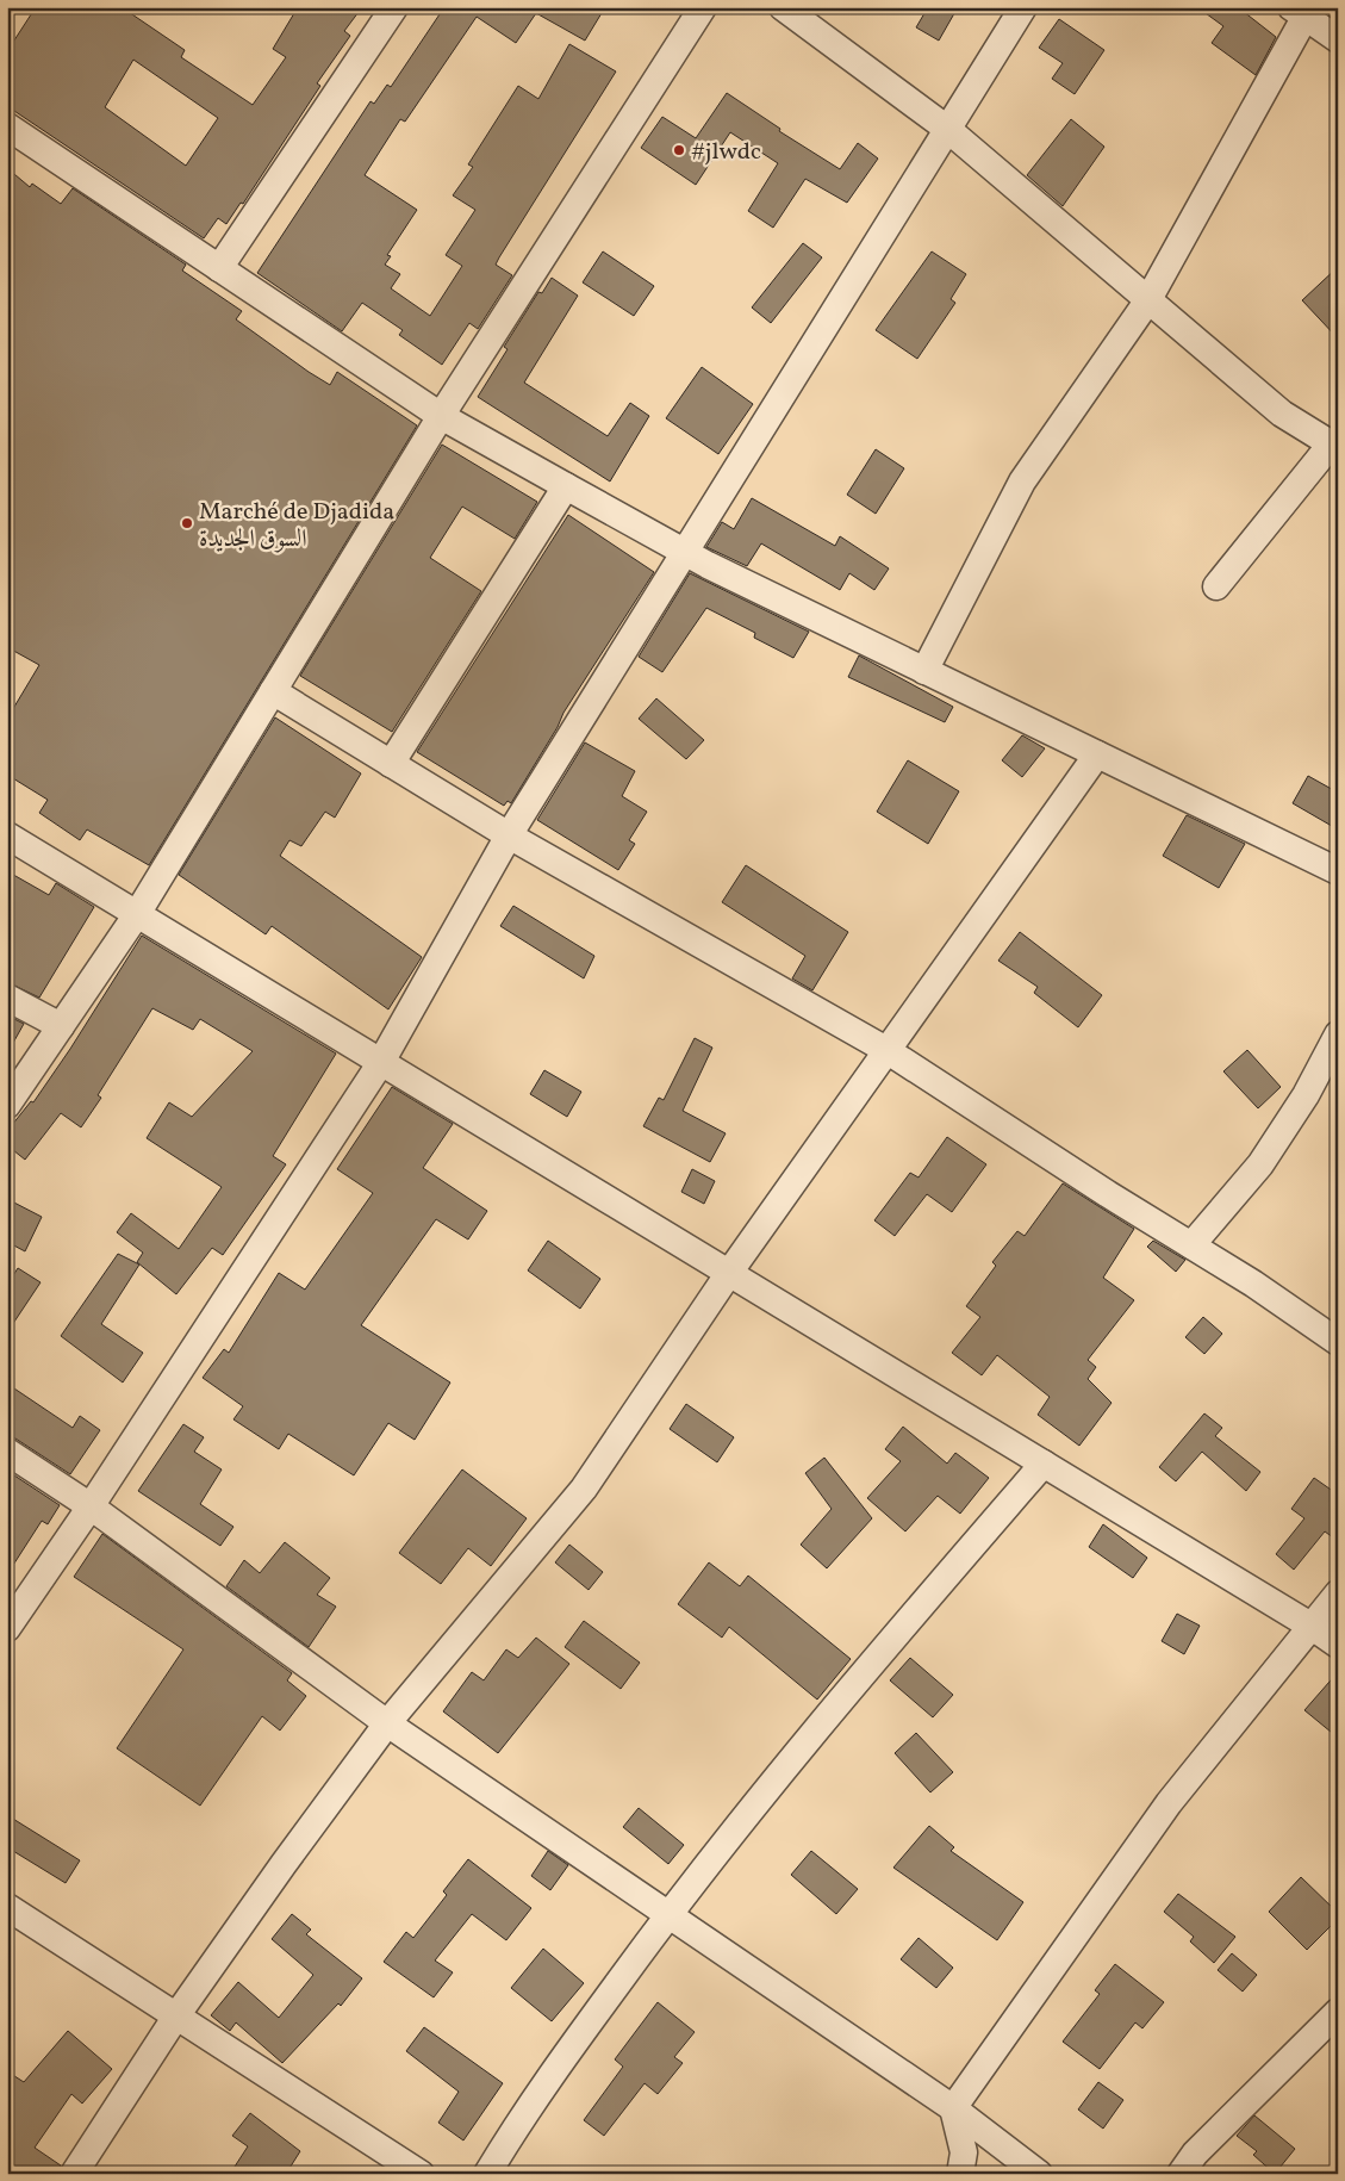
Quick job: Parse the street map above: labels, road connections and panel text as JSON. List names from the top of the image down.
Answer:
{
  "places": ["#jlwdc", "Marché de Djadida السوق الجديدة"]
}
